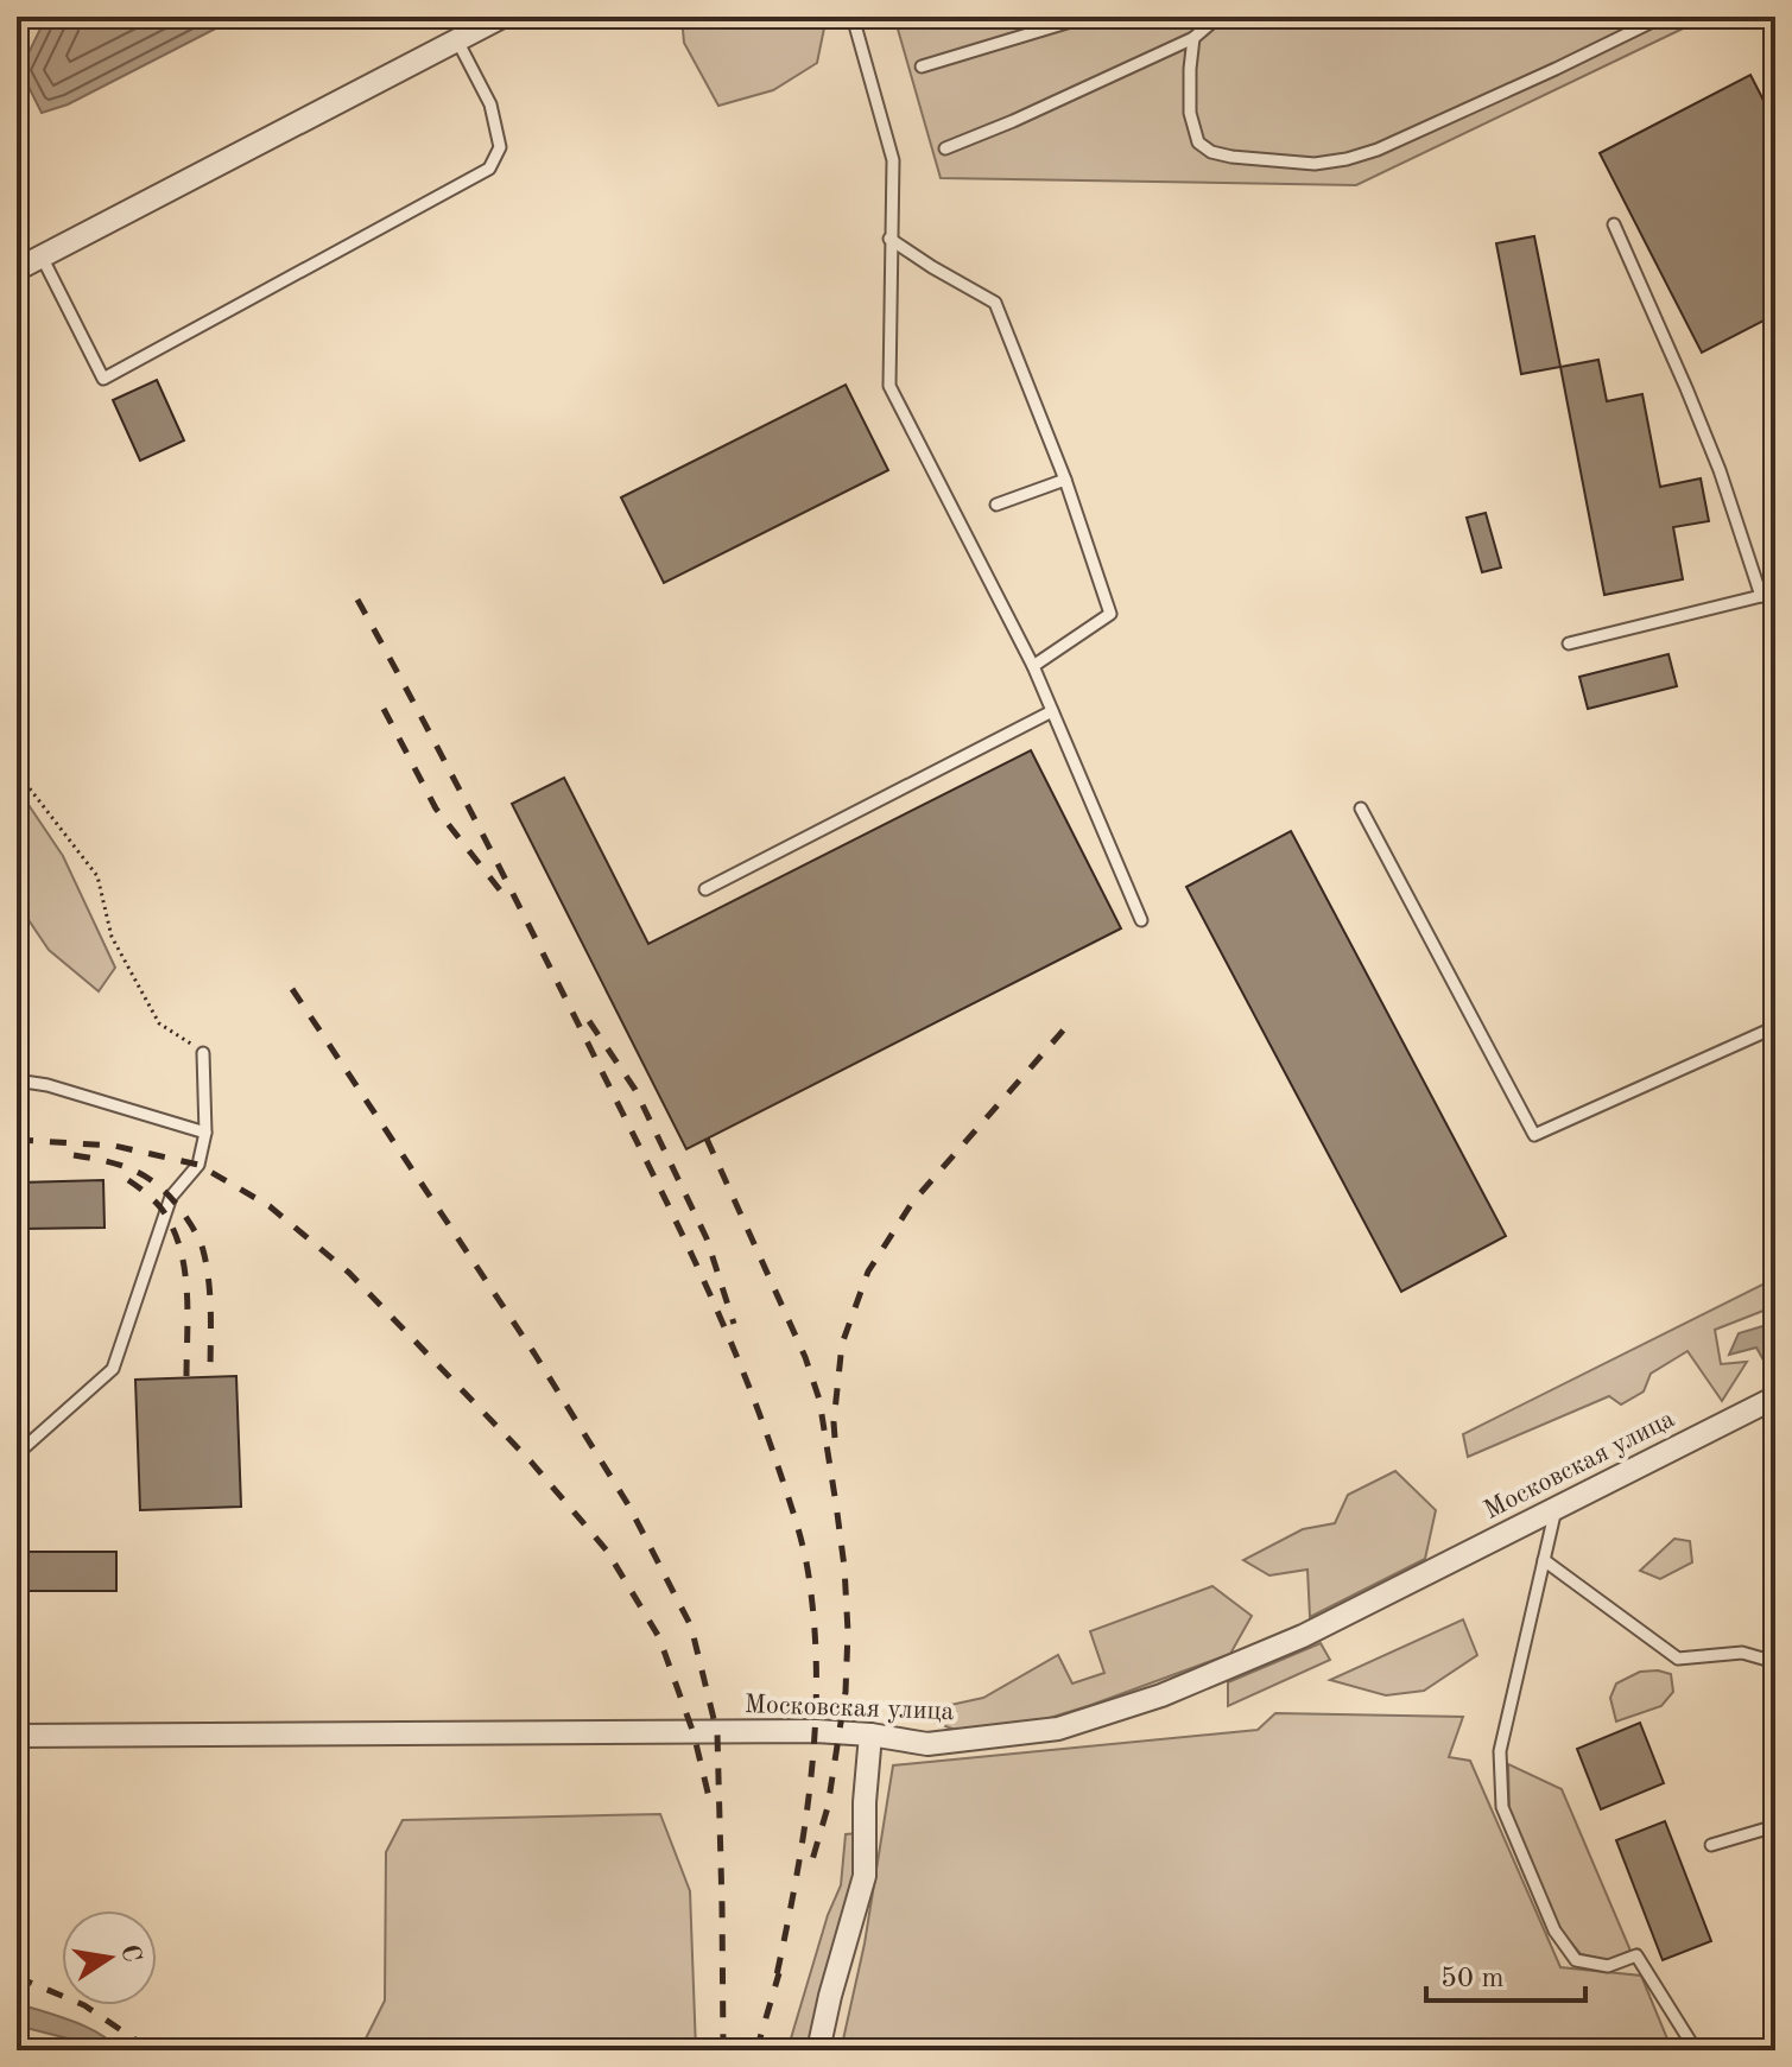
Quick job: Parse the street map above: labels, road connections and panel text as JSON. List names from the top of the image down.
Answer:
{
  "streets": {
    "street": ["Московская улица"]
  },
  "scale_bar": "50 m",
  "north": "right"
}
